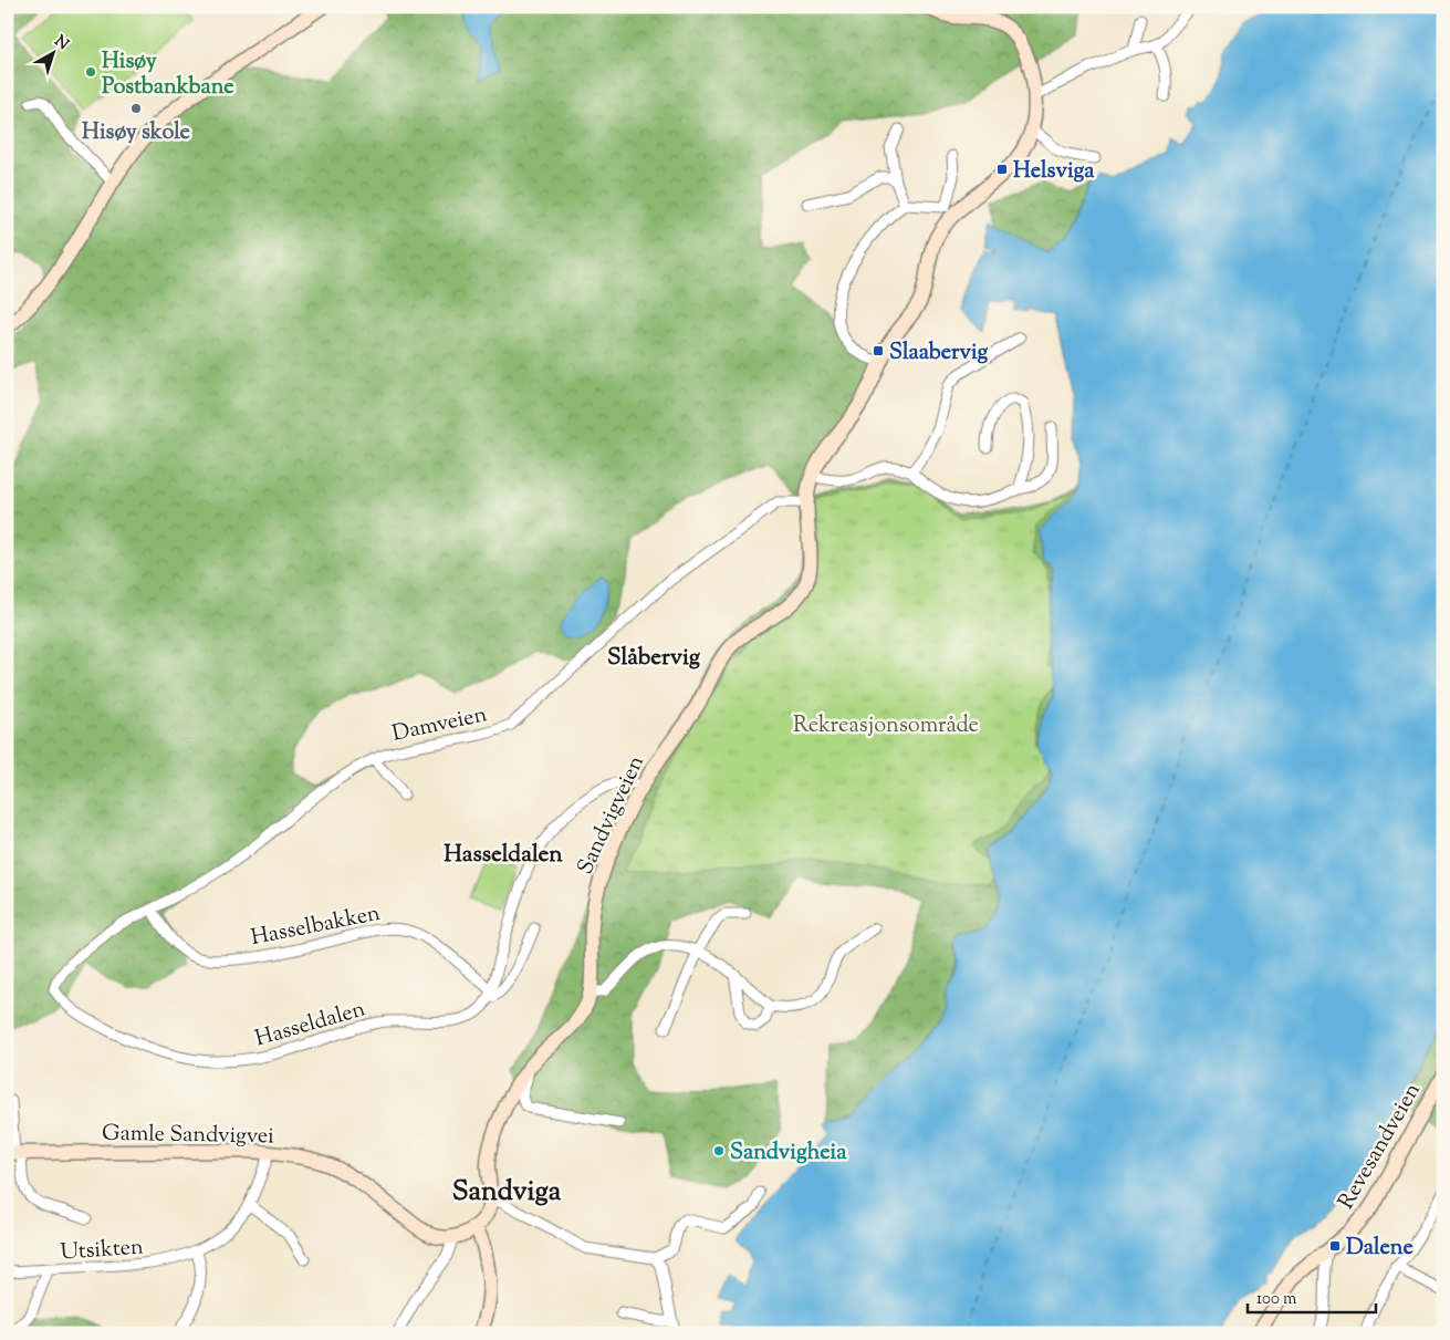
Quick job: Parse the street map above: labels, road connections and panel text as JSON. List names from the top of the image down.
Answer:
{
  "streets": {
    "main road": ["Sandvigveien", "Gamle Sandvigvei", "Revesandveien"],
    "street": [
      "Damveien",
      "Hasselbakken",
      "Hasseldalen",
      "Utsikten"
    ]
  },
  "crossings": [
    ["Damveien", "Sandvigveien"],
    ["Damveien", "Hasselbakken"],
    ["Damveien", "Hasseldalen"],
    ["Sandvigveien", "Hasseldalen"],
    ["Hasselbakken", "Hasseldalen"],
    ["Gamle Sandvigvei", "Utsikten"]
  ],
  "districts": ["Slåbervig", "Hasseldalen", "Sandviga"],
  "parks": ["Rekreasjonsområde"],
  "places": {
    "other": ["Hisøy Postbankbane", "Hisøy skole", "Sandvigheia"],
    "transit": ["Helsviga", "Slaabervig", "Dalene"]
  },
  "scale_bar": "100 m",
  "north": "top right"
}
